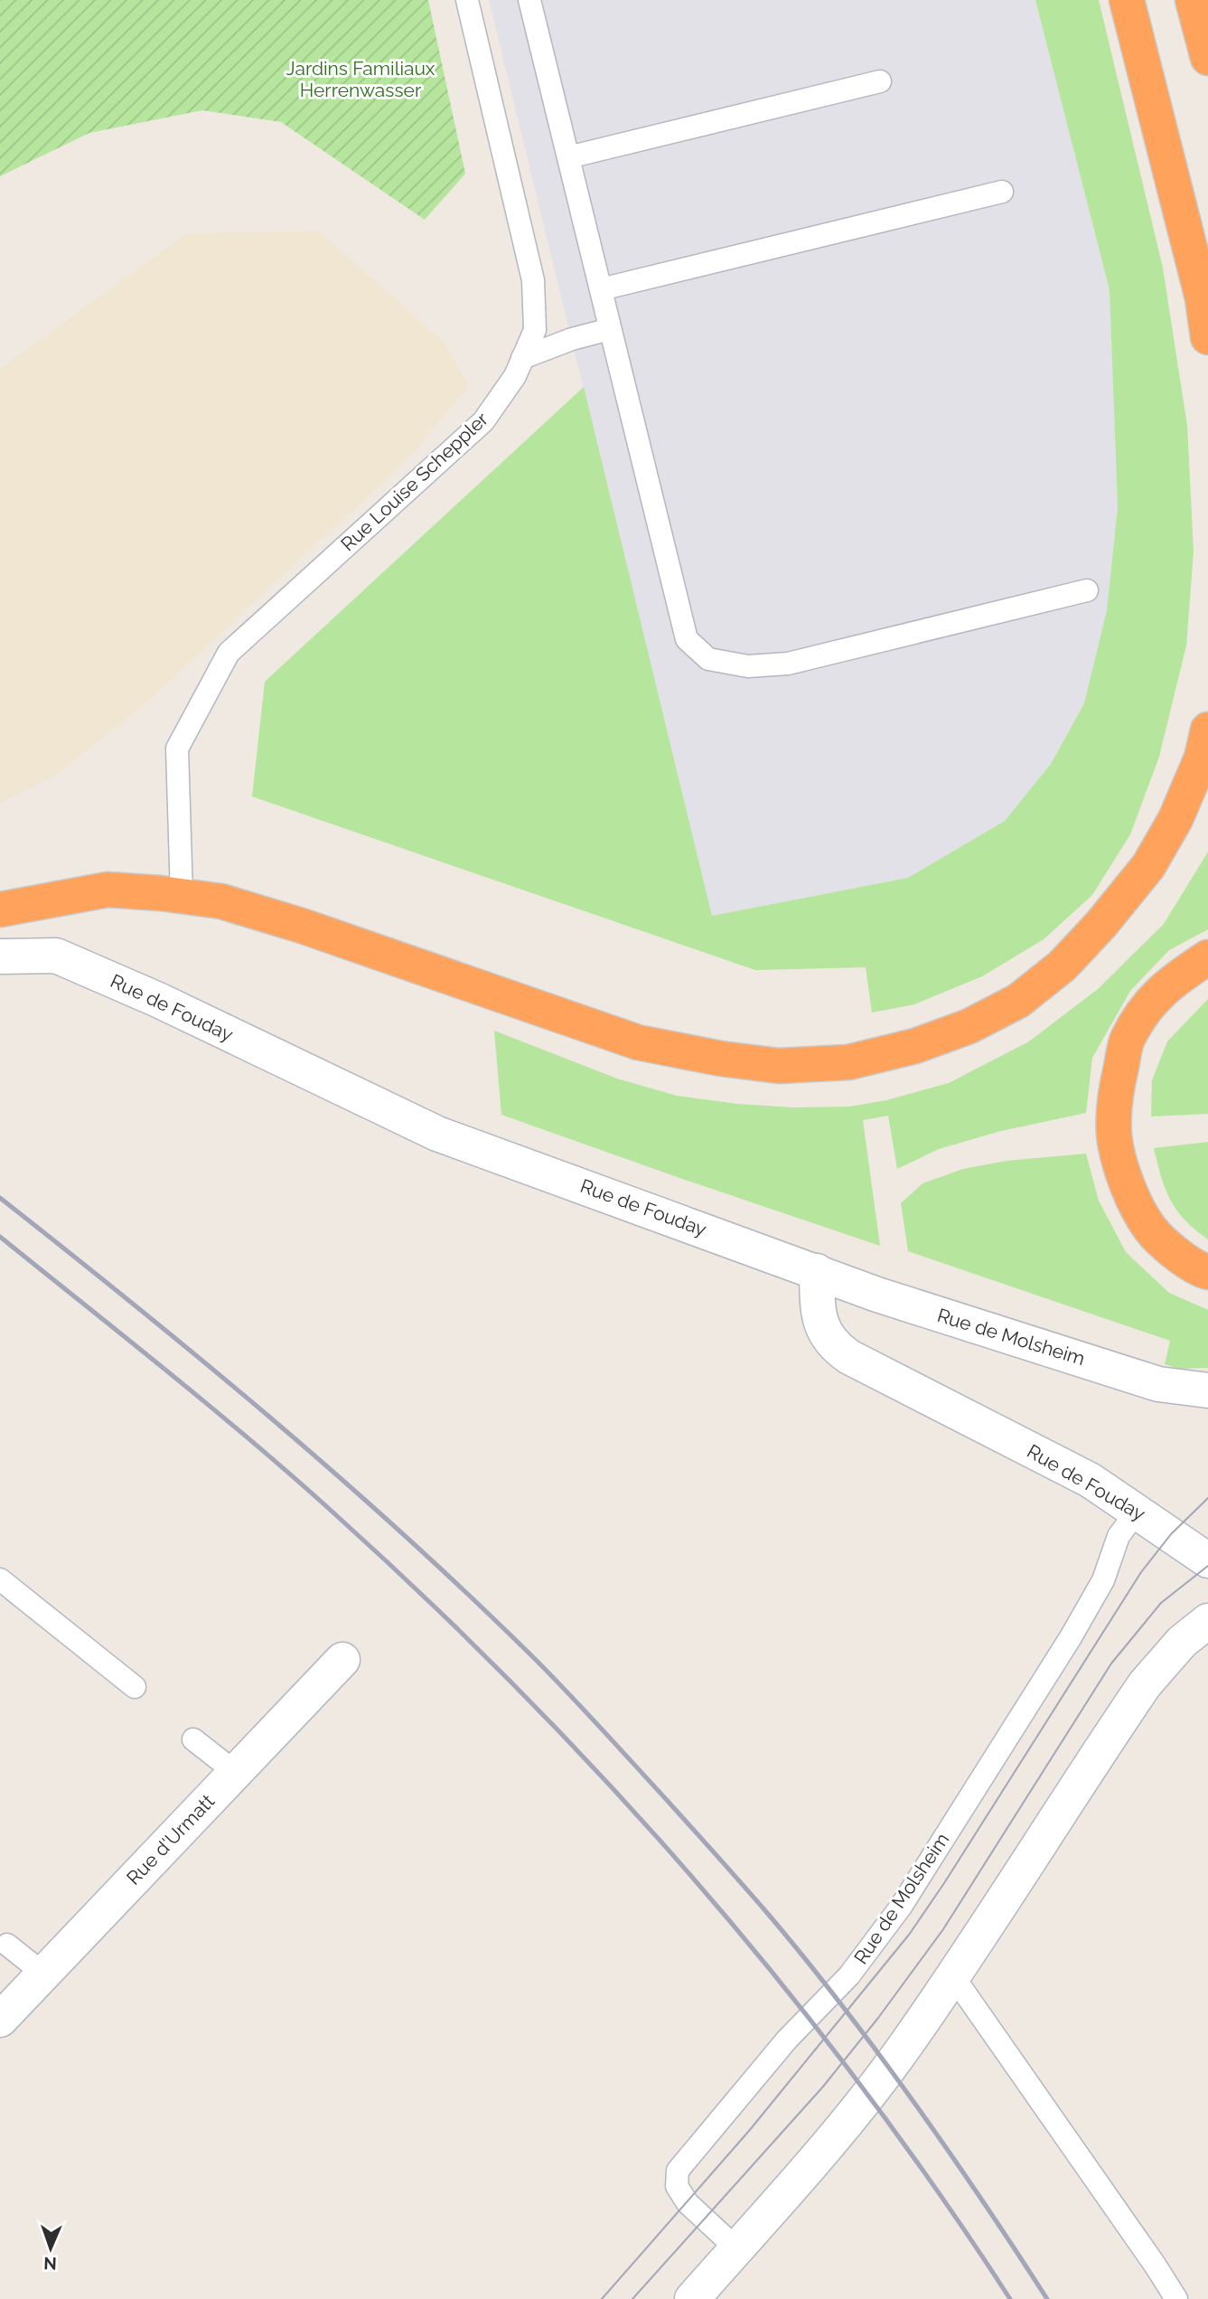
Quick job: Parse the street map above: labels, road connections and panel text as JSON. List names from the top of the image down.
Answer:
{
  "streets": {
    "main road": ["Rue de Fouday", "Rue de Molsheim", "Rue d'Urmatt"],
    "lane": ["Rue Louise Scheppler"]
  },
  "crossings": [
    ["Rue de Fouday", "Rue de Molsheim"]
  ],
  "parks": ["Jardins Familiaux Herrenwasser"],
  "north": "bottom"
}
